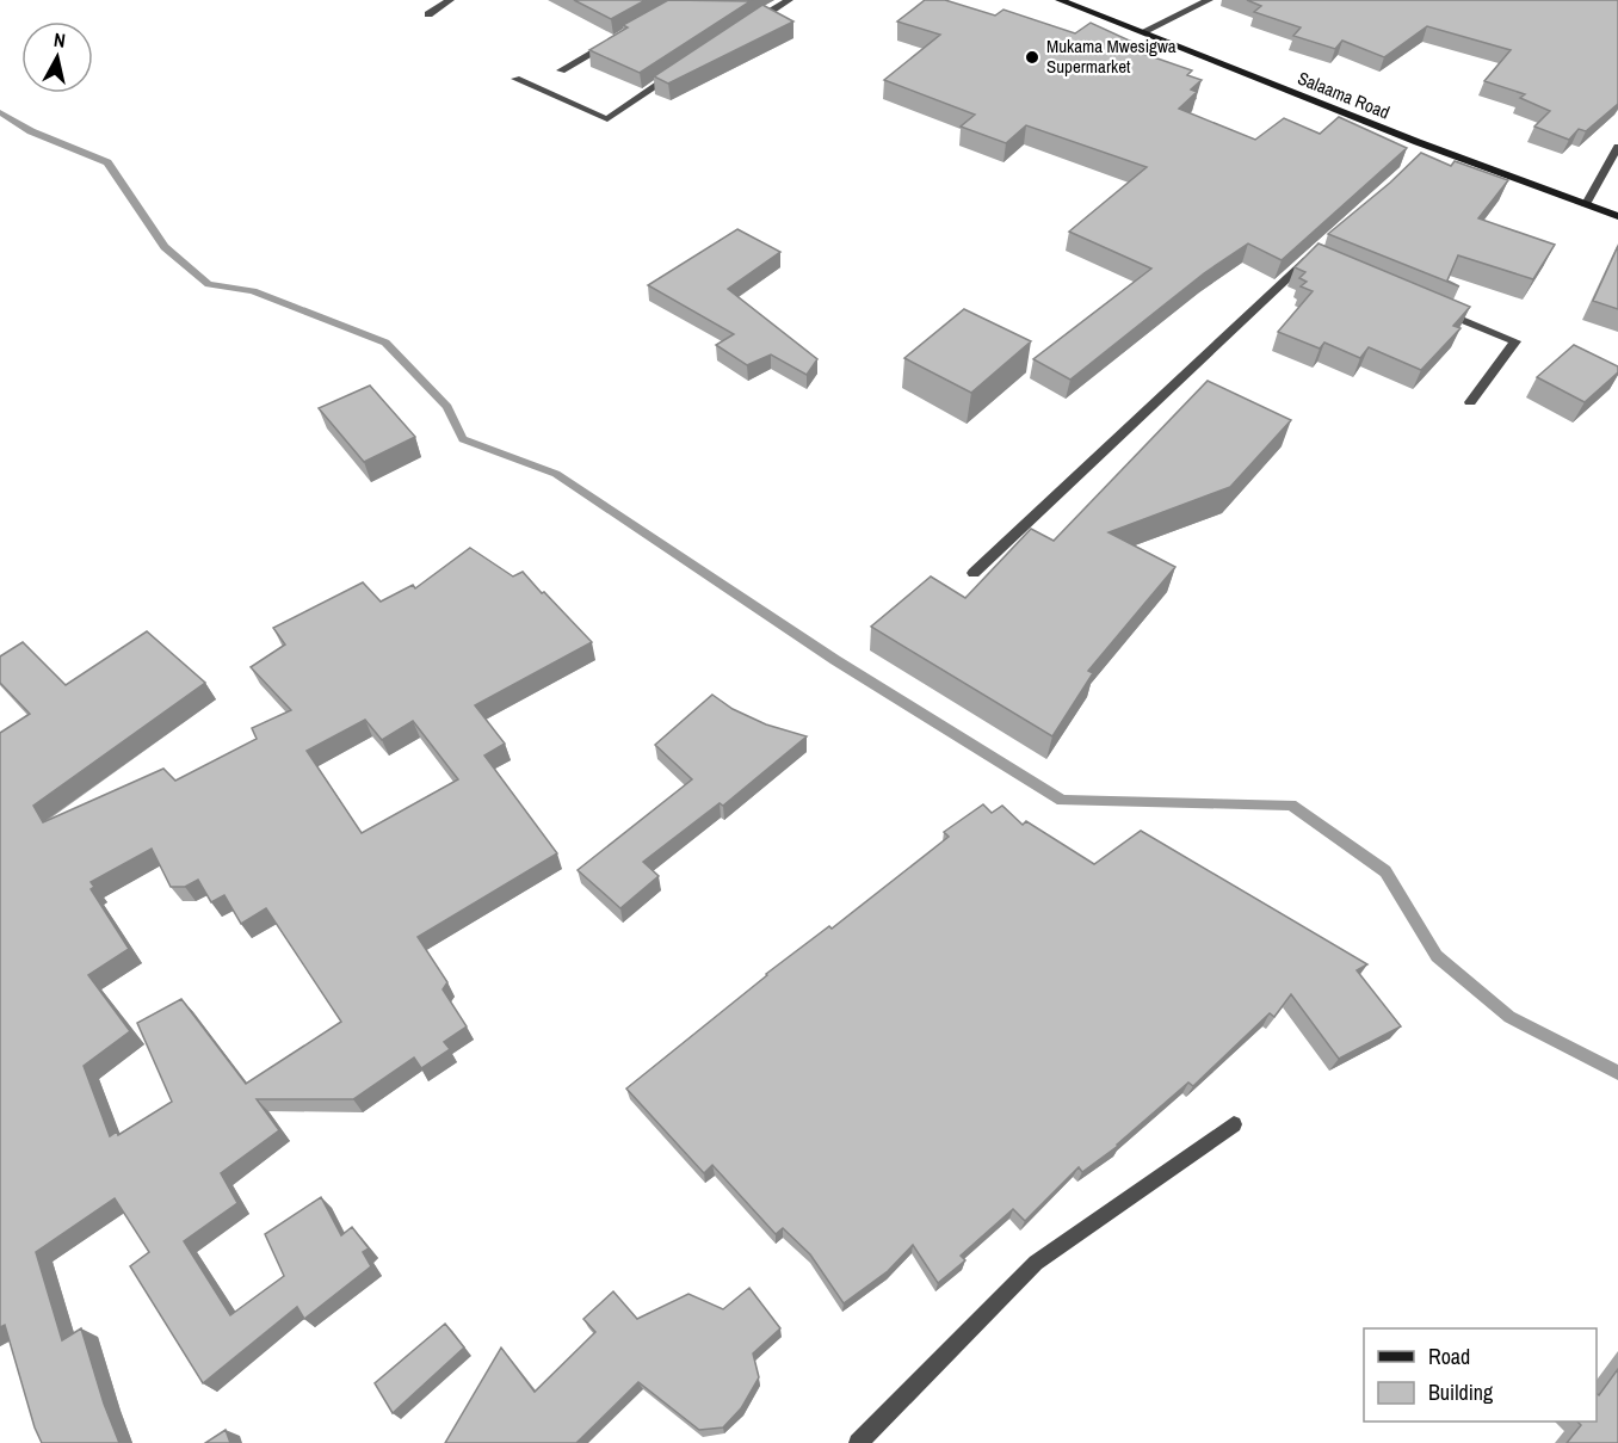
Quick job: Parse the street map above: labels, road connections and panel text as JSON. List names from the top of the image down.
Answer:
{
  "streets": {
    "main road": ["Salaama Road"]
  },
  "places": ["Mukama Mwesigwa Supermarket"],
  "legend": ["Road", "Building"],
  "north": "top"
}
